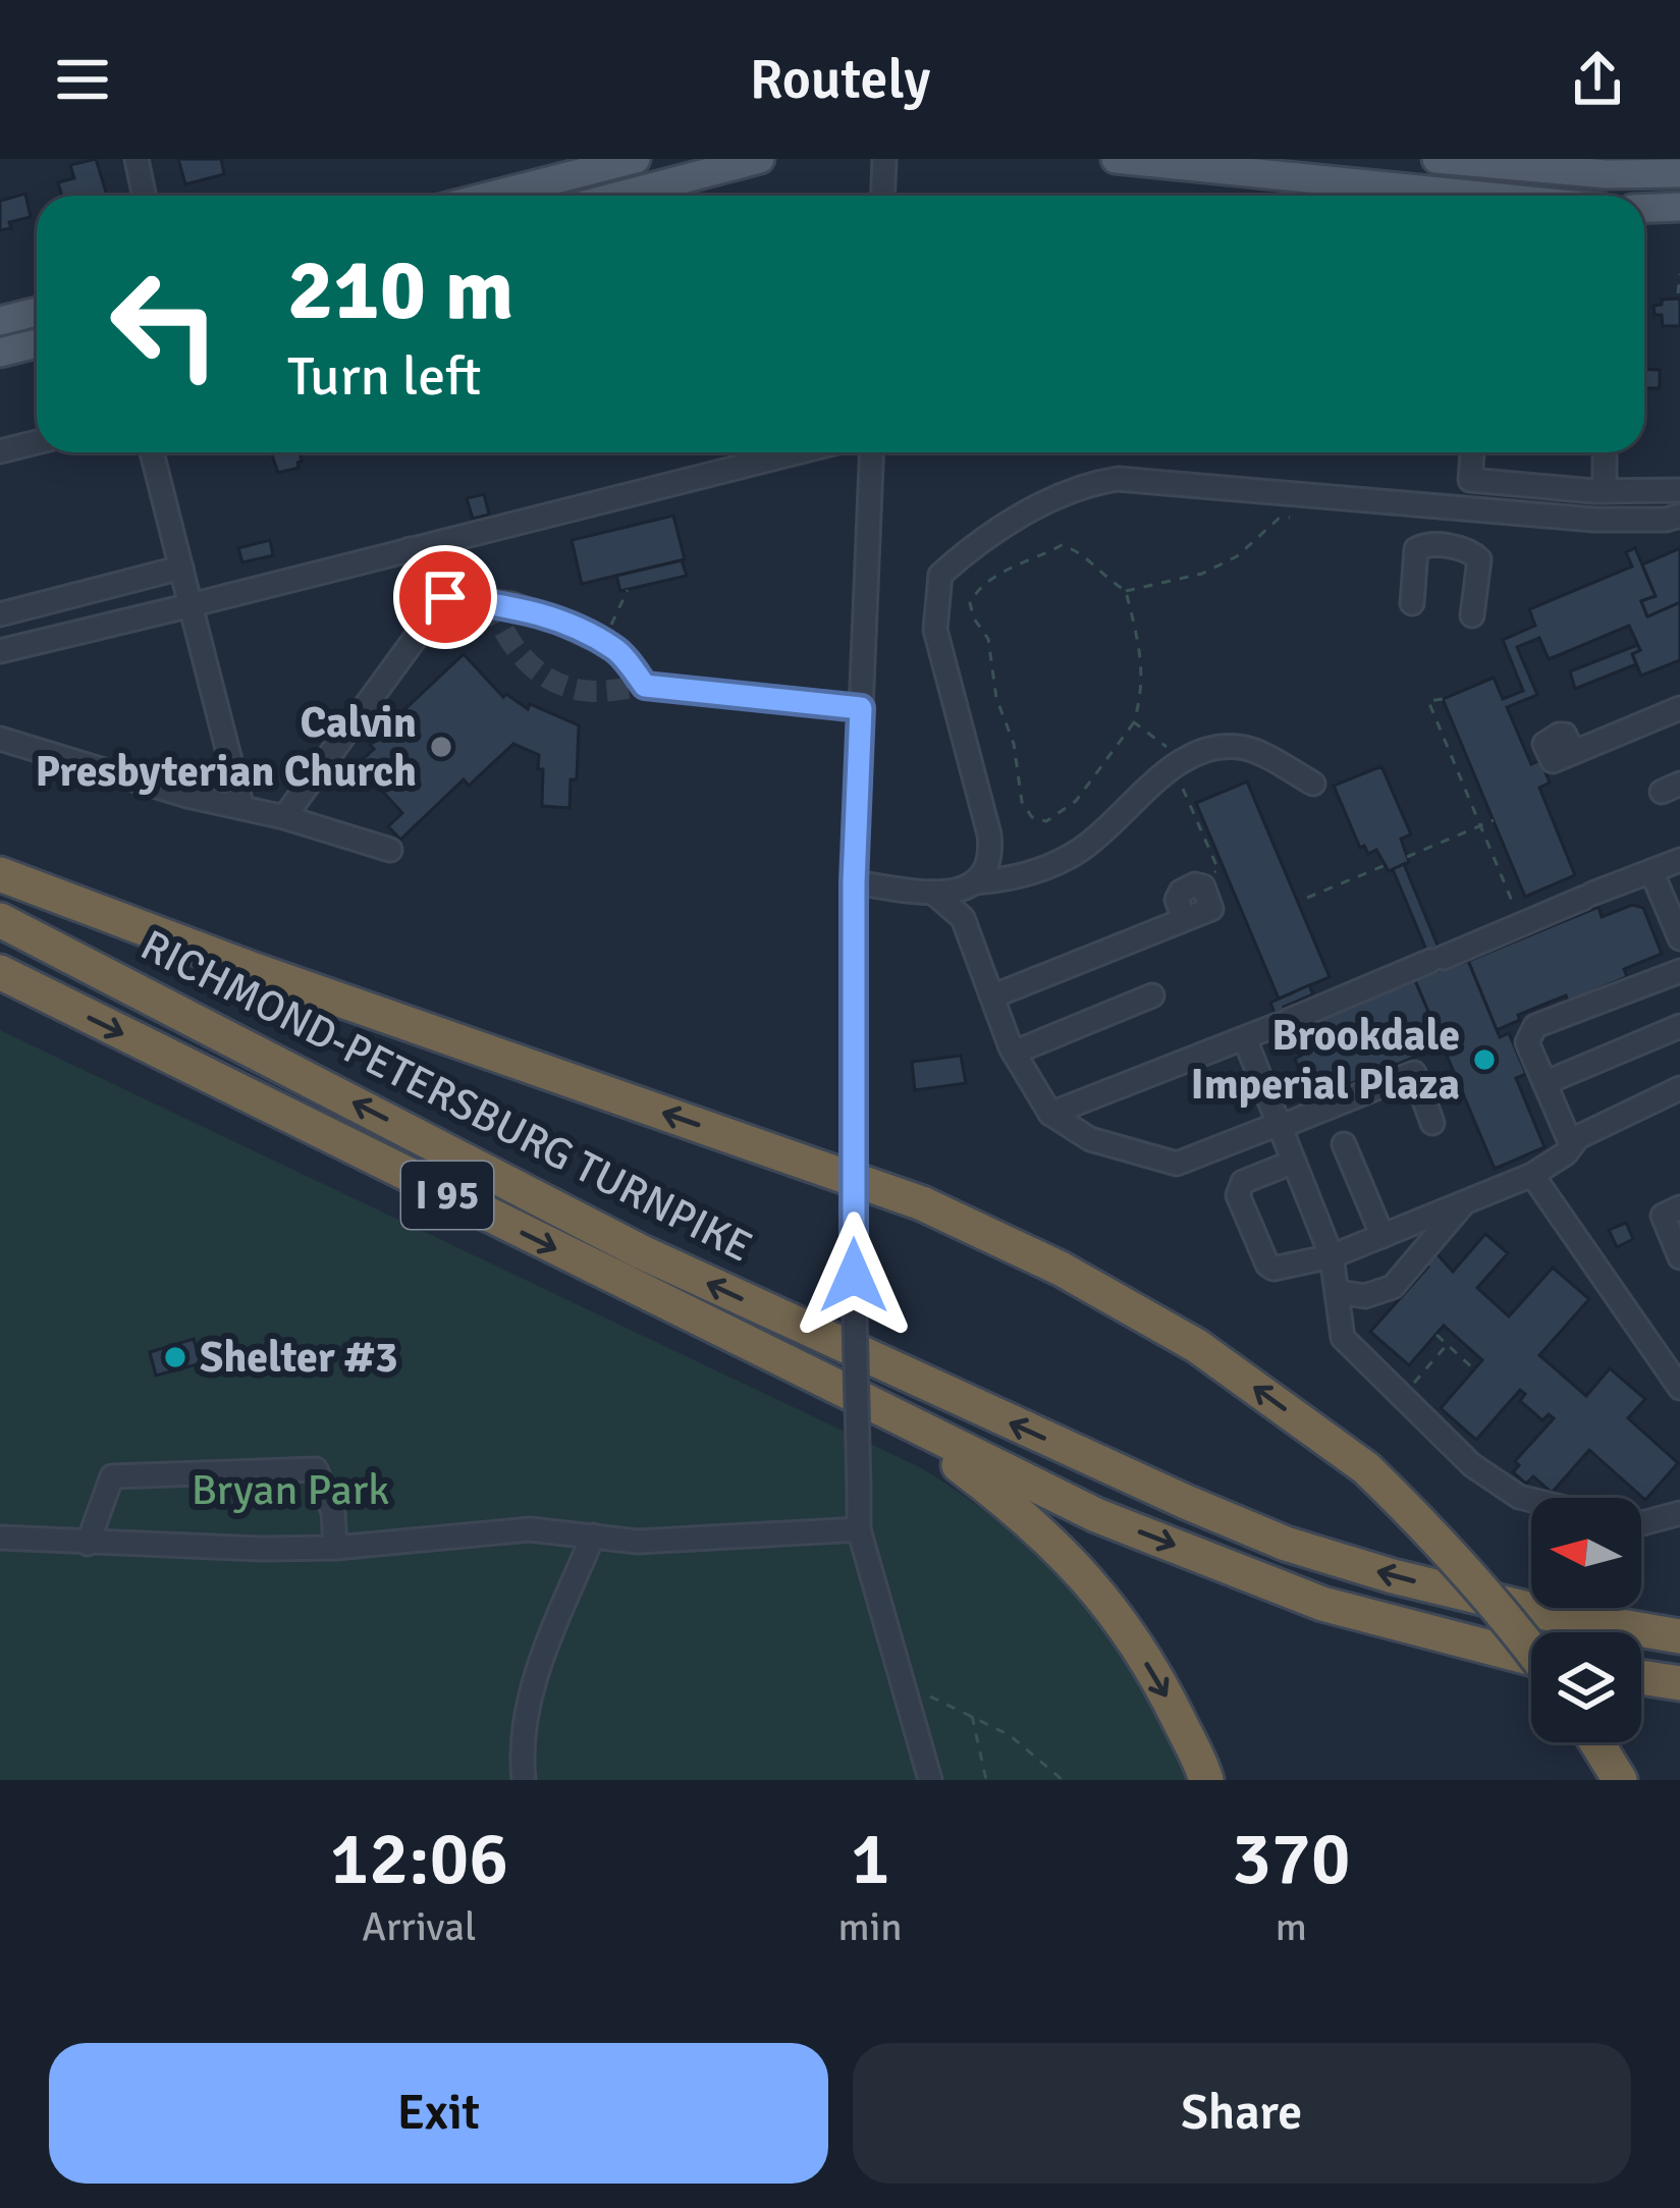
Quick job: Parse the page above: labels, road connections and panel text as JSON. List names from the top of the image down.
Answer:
{
  "streets": {
    "highway": ["RICHMOND-PETERSBURG TURNPIKE", "I 95"]
  },
  "parks": ["Bryan Park"],
  "places": ["Calvin Presbyterian Church", "Brookdale Imperial Plaza", "Shelter #3"],
  "north": "left",
  "page": {
    "header": "Routely",
    "turn": ["210 m", "Turn left"],
    "eta": [
      "12:06",
      "Arrival",
      "1",
      "min",
      "370",
      "m"
    ],
    "buttons": ["Exit", "Share"]
  }
}
